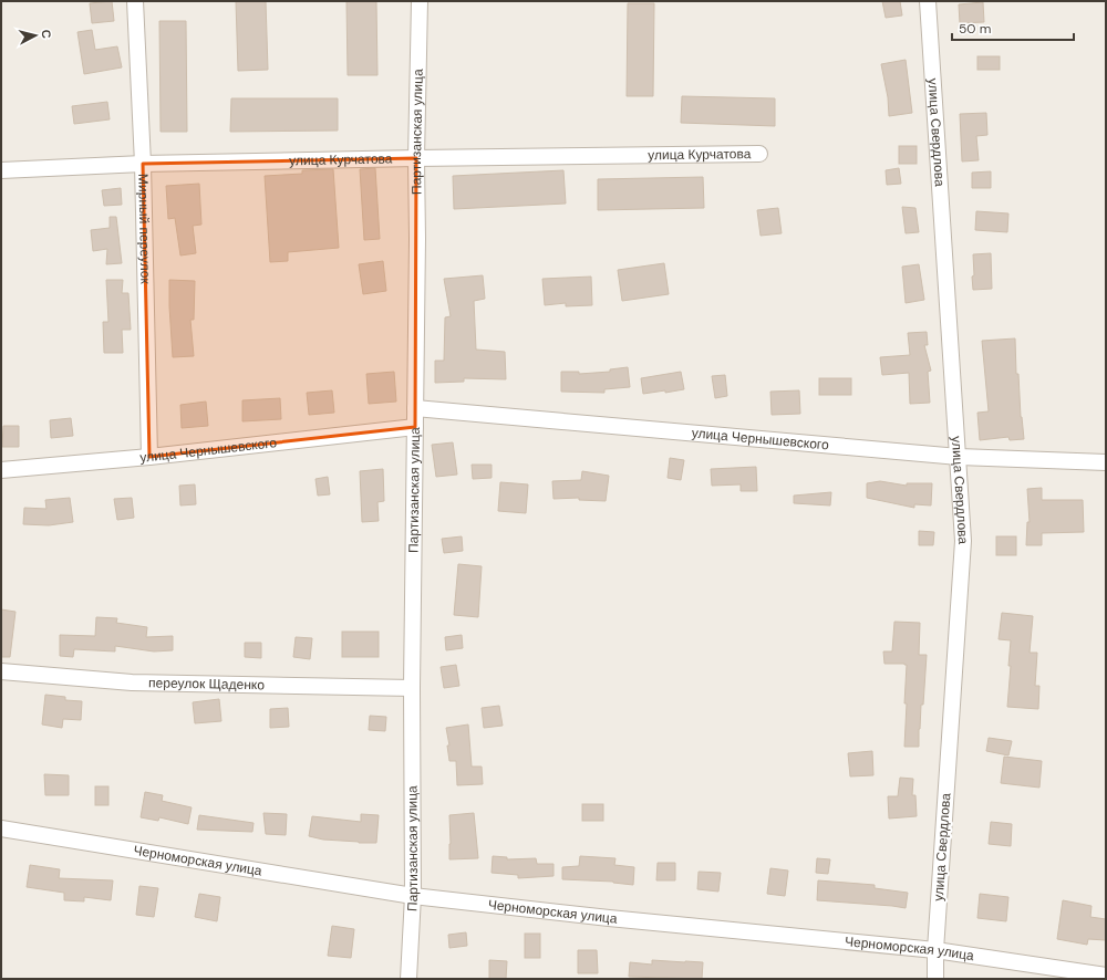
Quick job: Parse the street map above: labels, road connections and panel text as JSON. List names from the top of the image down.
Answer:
{
  "streets": {
    "street": [
      "Партизанская улица",
      "улица Свердлова",
      "улица Курчатова",
      "Мирный переулок",
      "улица Чернышевского",
      "переулок Щаденко",
      "Черноморская улица"
    ]
  },
  "crossings": [
    ["Партизанская улица", "улица Курчатова"],
    ["Партизанская улица", "улица Чернышевского"],
    ["Партизанская улица", "переулок Щаденко"],
    ["Партизанская улица", "Черноморская улица"],
    ["улица Свердлова", "улица Чернышевского"],
    ["улица Свердлова", "Черноморская улица"],
    ["улица Курчатова", "Мирный переулок"],
    ["Мирный переулок", "улица Чернышевского"]
  ],
  "scale_bar": "50 m",
  "north": "right"
}
